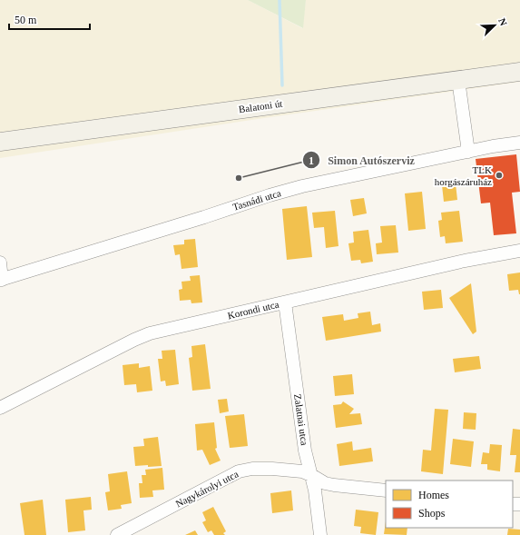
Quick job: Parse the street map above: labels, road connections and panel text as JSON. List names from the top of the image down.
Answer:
{
  "streets": {
    "main road": ["Balatoni út"],
    "street": [
      "Tasnádi utca",
      "Korondi utca",
      "Zalatnai utca",
      "Nagykárolyi utca"
    ]
  },
  "crossings": [
    ["Korondi utca", "Zalatnai utca"],
    ["Zalatnai utca", "Nagykárolyi utca"]
  ],
  "places": ["TLK horgászáruház", "Simon Autószerviz"],
  "legend": ["Homes", "Shops"],
  "scale_bar": "50 m",
  "north": "top right"
}
